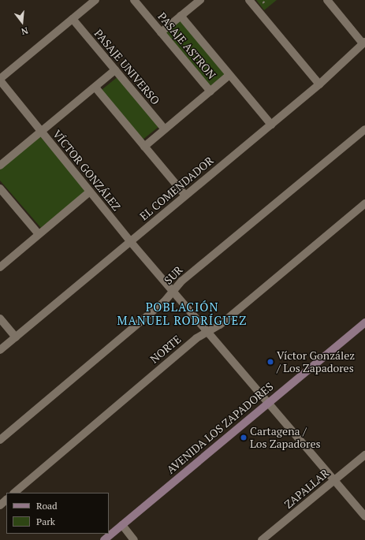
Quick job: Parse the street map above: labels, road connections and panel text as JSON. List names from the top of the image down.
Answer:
{
  "streets": {
    "main road": ["AVENIDA LOS ZAPADORES"],
    "street": [
      "PASAJE ASTRON",
      "PASAJE UNIVERSO",
      "VÍCTOR GONZÁLEZ",
      "EL COMENDADOR",
      "SUR",
      "NORTE",
      "ZAPALLAR"
    ]
  },
  "crossings": [
    ["VÍCTOR GONZÁLEZ", "EL COMENDADOR"],
    ["VÍCTOR GONZÁLEZ", "SUR"],
    ["VÍCTOR GONZÁLEZ", "NORTE"],
    ["VÍCTOR GONZÁLEZ", "AVENIDA LOS ZAPADORES"],
    ["VÍCTOR GONZÁLEZ", "ZAPALLAR"]
  ],
  "districts": ["POBLACIÓN MANUEL RODRÍGUEZ"],
  "places": ["Víctor González / Los Zapadores", "Cartagena / Los Zapadores"],
  "legend": ["Road", "Park"],
  "north": "bottom"
}
